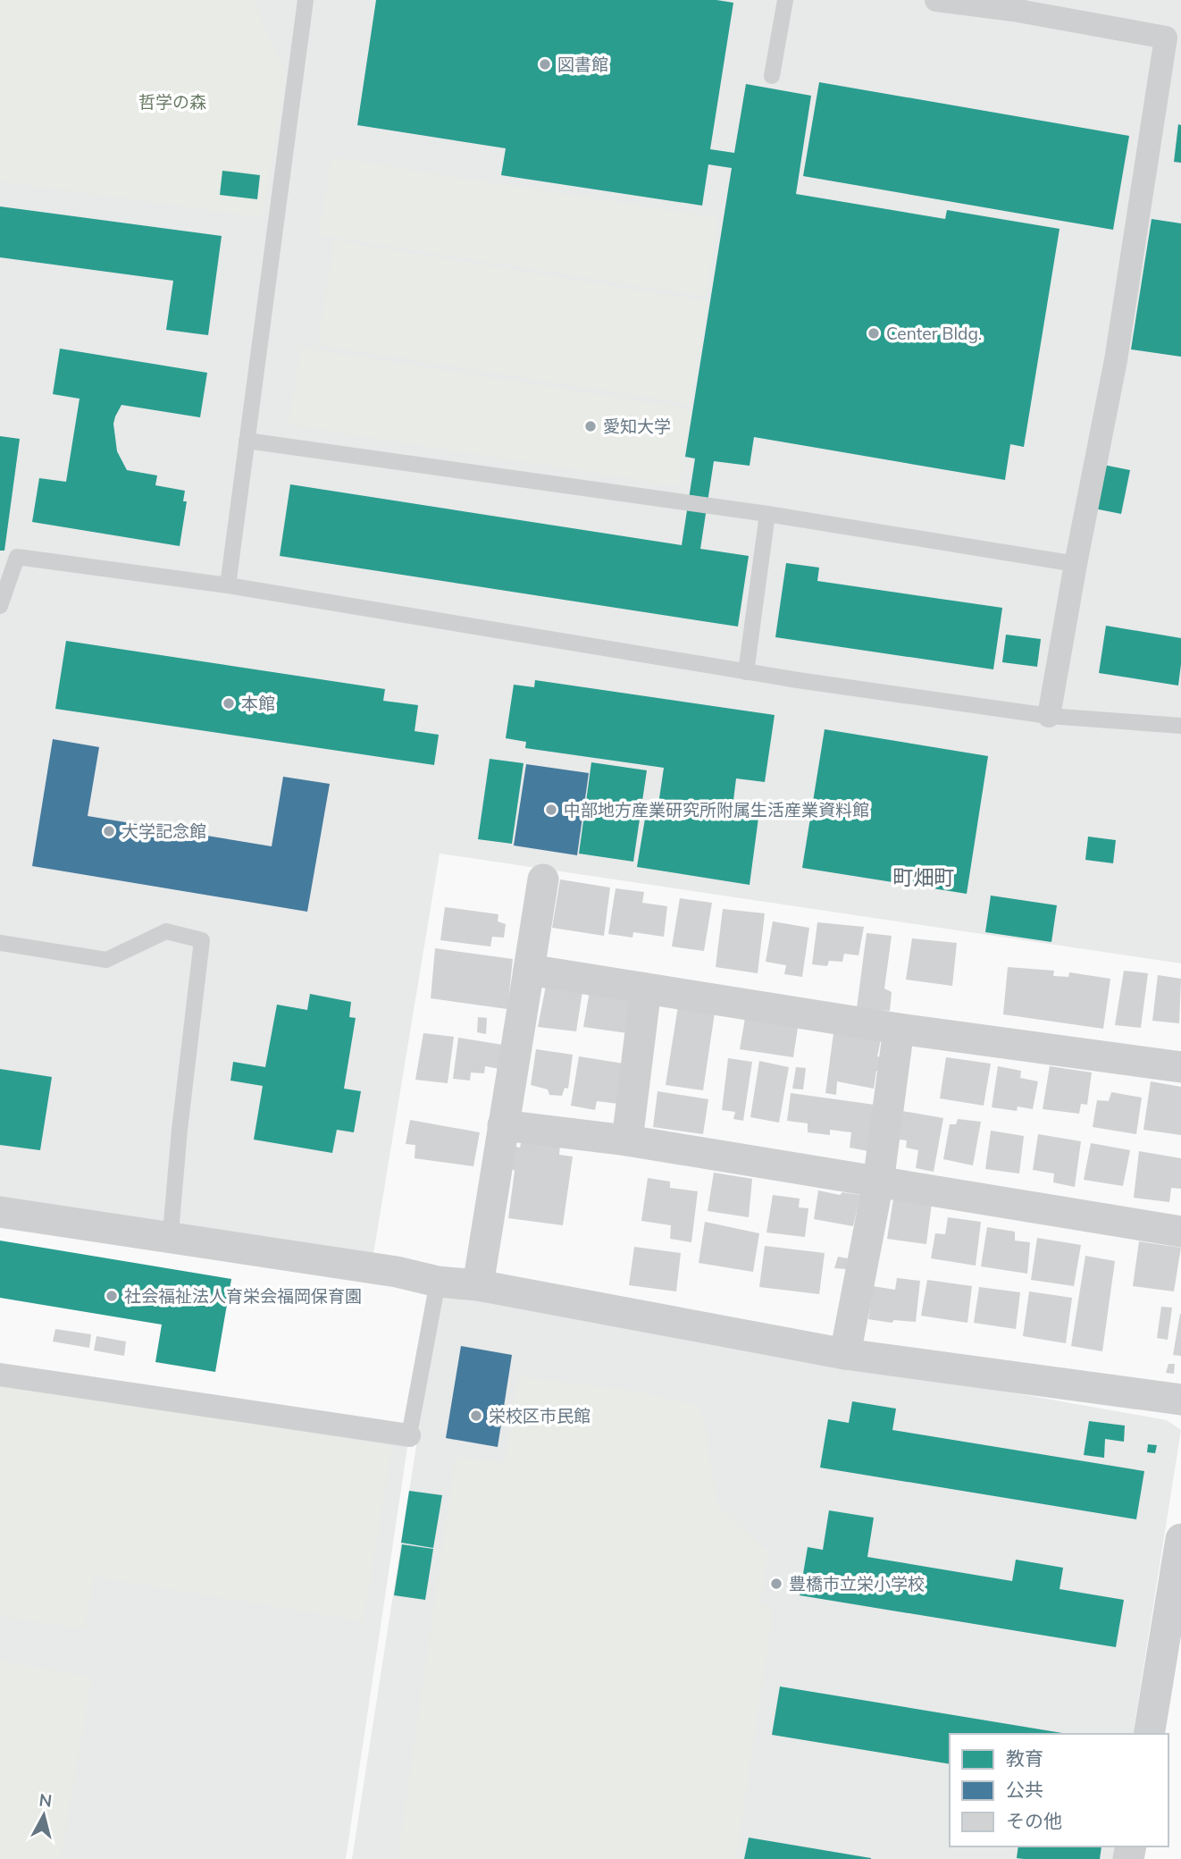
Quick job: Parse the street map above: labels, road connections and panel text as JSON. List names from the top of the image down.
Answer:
{
  "districts": ["町畑町"],
  "parks": ["哲学の森"],
  "places": [
    "図書館",
    "Center Bldg.",
    "愛知大学",
    "本館",
    "中部地方産業研究所附属生活産業資料館",
    "大学記念館",
    "社会福祉法人育栄会福岡保育園",
    "栄校区市民館",
    "豊橋市立栄小学校"
  ],
  "legend": ["教育", "公共", "その他"],
  "north": "top"
}
